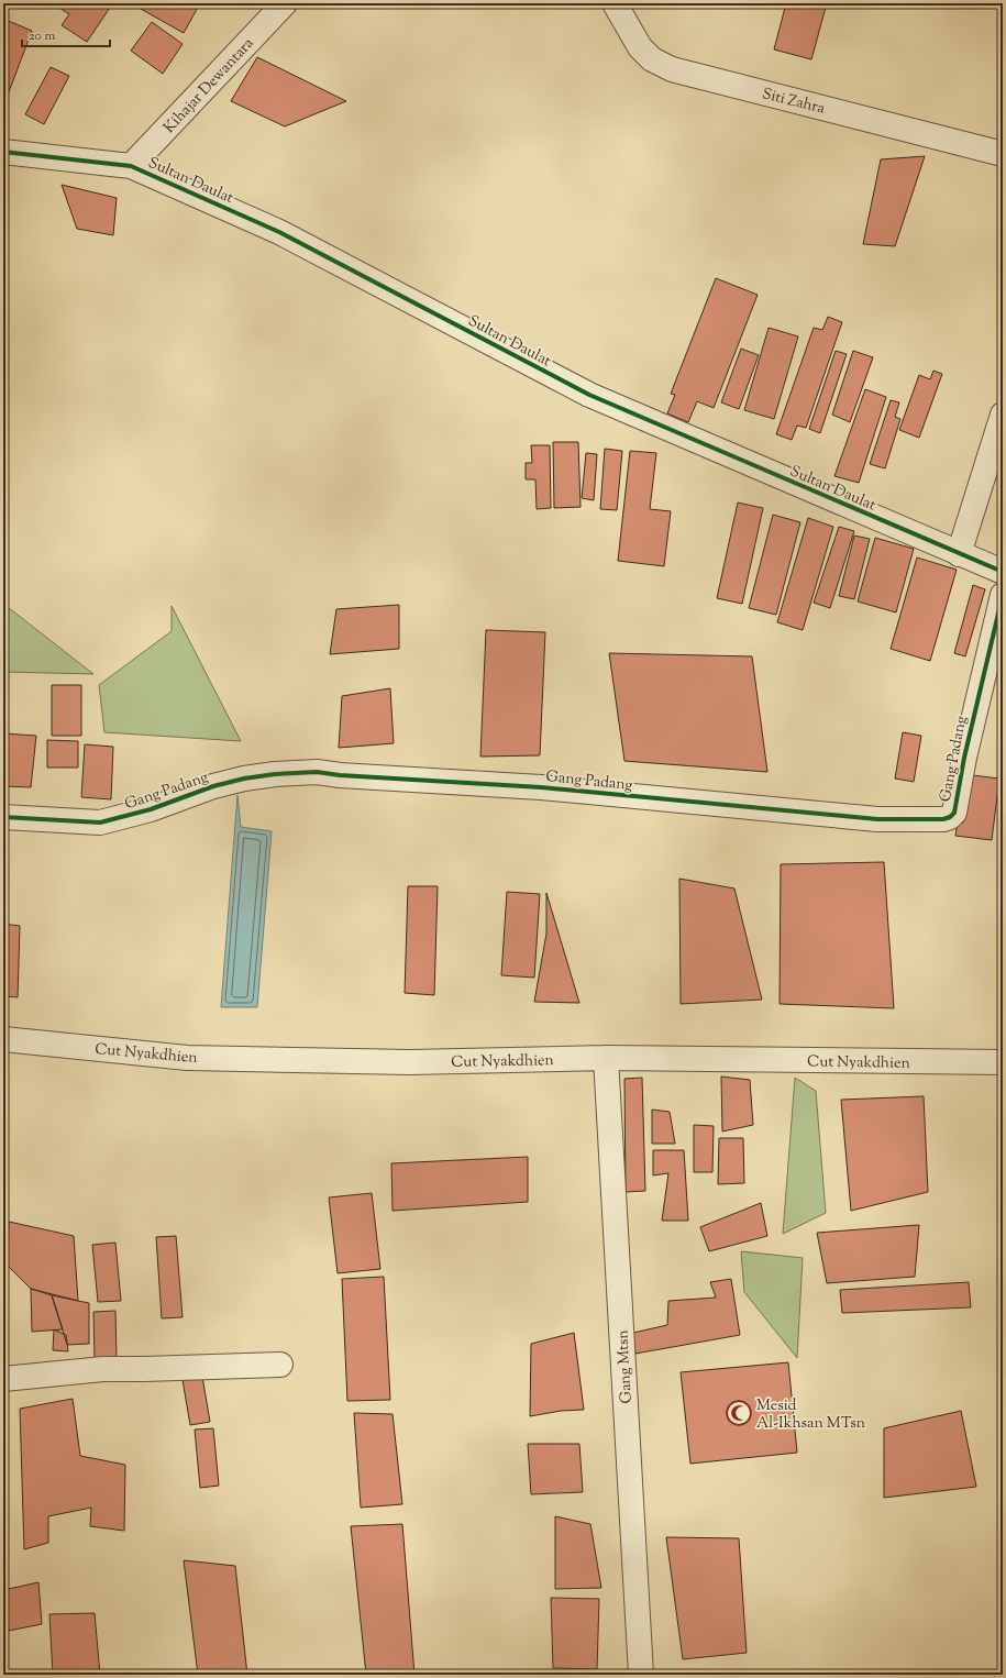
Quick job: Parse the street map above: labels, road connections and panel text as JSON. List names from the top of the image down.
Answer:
{
  "streets": {
    "street": [
      "Kihajar Dewantara",
      "Siti Zahra",
      "Sultan Daulat",
      "Gang Padang",
      "Cut Nyakdhien",
      "Gang Mtsn"
    ]
  },
  "crossings": [
    ["Kihajar Dewantara", "Sultan Daulat"],
    ["Cut Nyakdhien", "Gang Mtsn"]
  ],
  "places": {
    "mosque": ["Mesid Al-Ikhsan MTsn"]
  },
  "scale_bar": "20 m"
}
